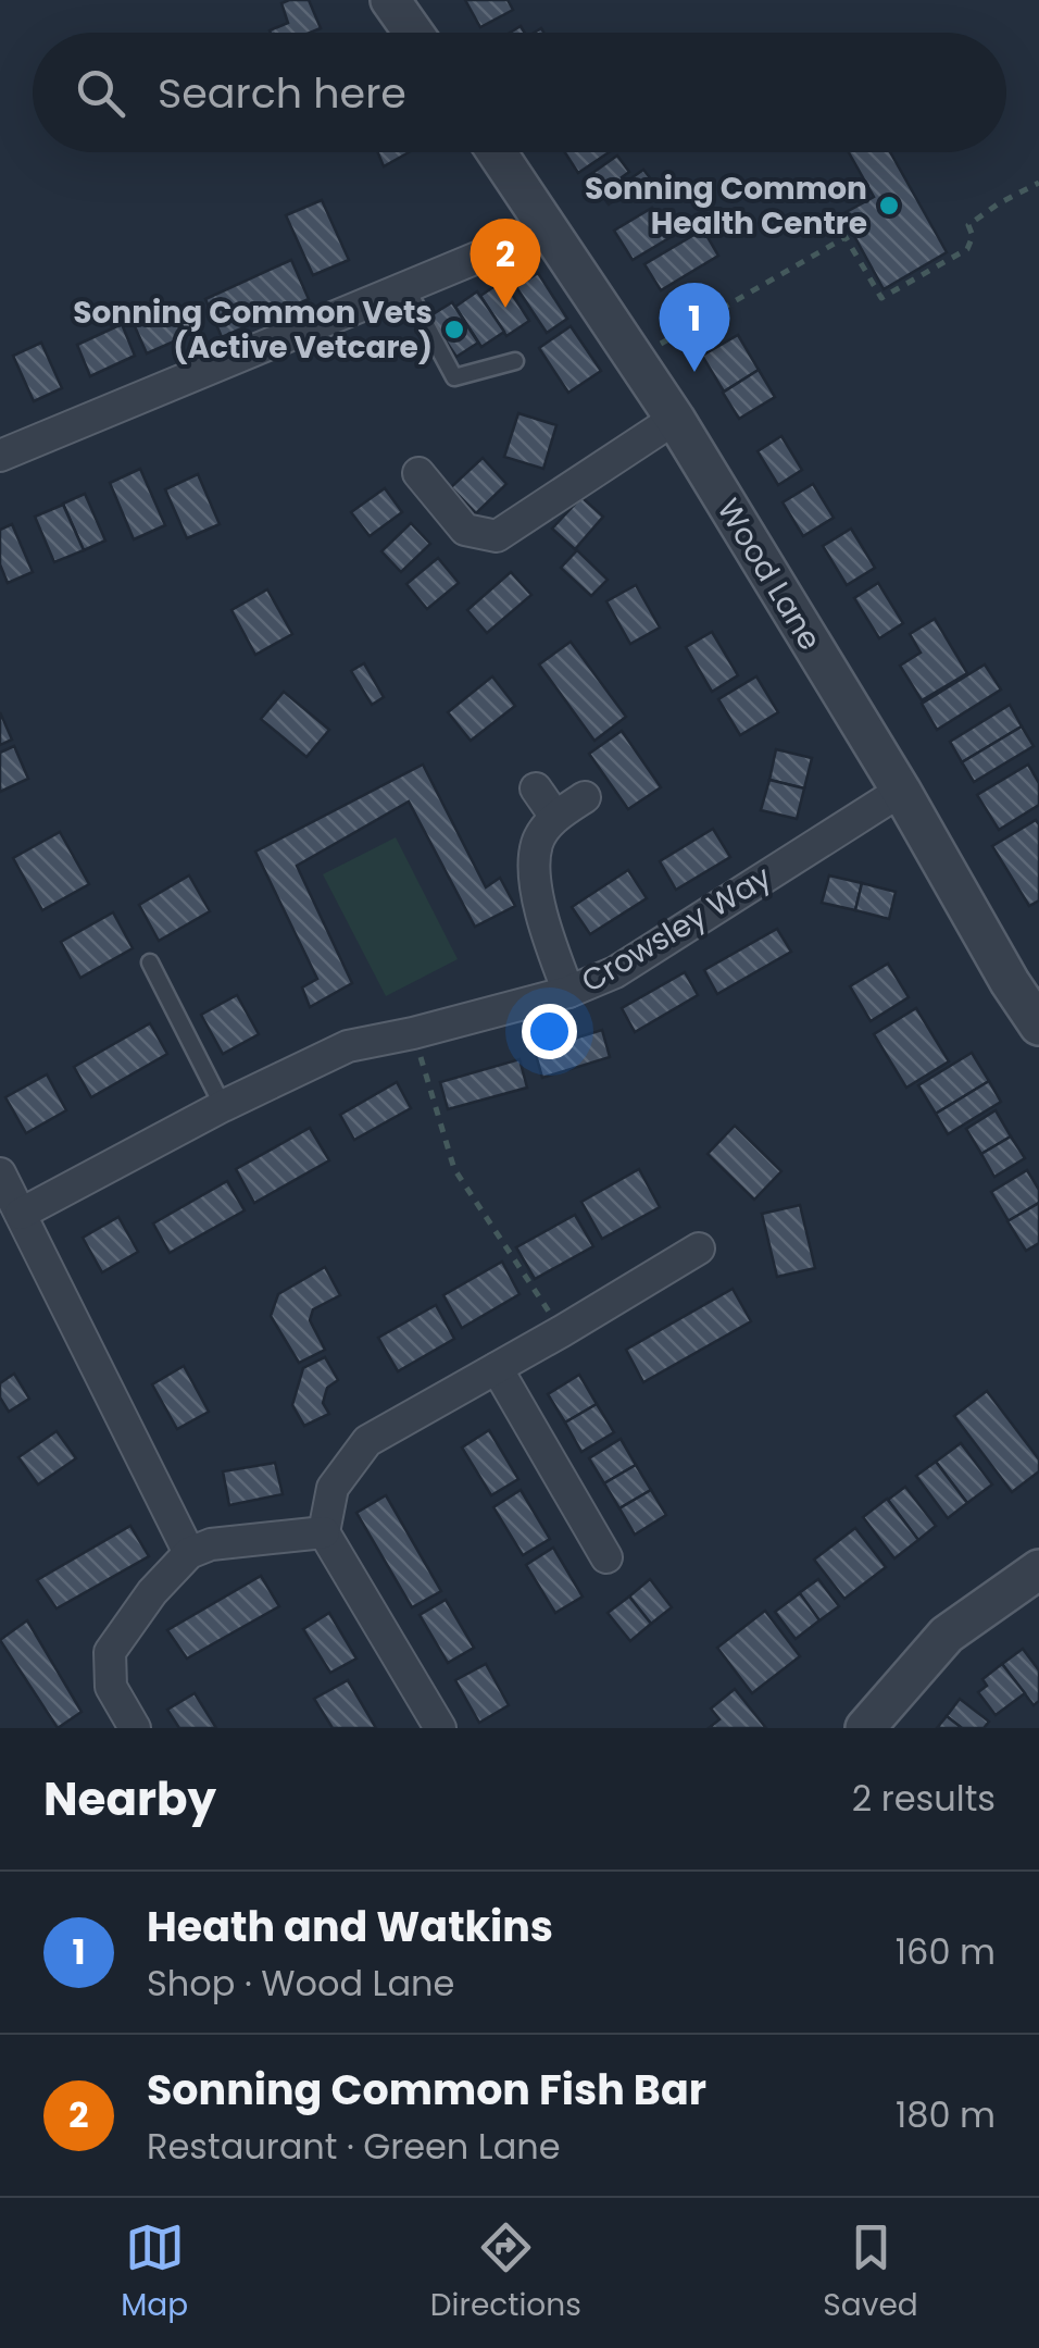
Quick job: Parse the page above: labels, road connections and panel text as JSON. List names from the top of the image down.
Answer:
{
  "streets": {
    "street": ["Wood Lane", "Crowsley Way"]
  },
  "crossings": [
    ["Wood Lane", "Crowsley Way"]
  ],
  "places": ["Sonning Common Health Centre", "Sonning Common Vets (Active Vetcare)"],
  "page": {
    "search": "Search here",
    "pins": ["2", "1"],
    "heading": ["Nearby", "2 results"],
    "list": [
      {
        "mark": "1",
        "name": "Heath and Watkins",
        "note": "Shop · Wood Lane",
        "value": "160 m"
      },
      {
        "mark": "2",
        "name": "Sonning Common Fish Bar",
        "note": "Restaurant · Green Lane",
        "value": "180 m"
      }
    ],
    "nav": ["Map", "Directions", "Saved"]
  }
}
